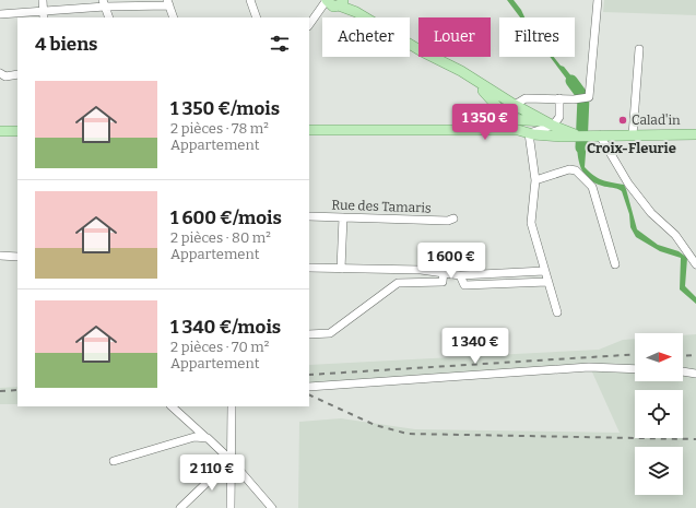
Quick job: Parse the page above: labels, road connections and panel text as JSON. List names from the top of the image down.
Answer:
{
  "streets": {
    "street": ["Rue des Tamaris"]
  },
  "districts": ["Croix-Fleurie"],
  "places": ["Calad'in"],
  "north": "right",
  "page": {
    "chip": ["Acheter", "Louer", "Filtres"],
    "heading": "4 biens",
    "list": [
      {
        "name": "1 350 €/mois",
        "note": "2 pièces · 78 m² · Appartement"
      },
      {
        "name": "1 600 €/mois",
        "note": "2 pièces · 80 m² · Appartement"
      },
      {
        "name": "1 340 €/mois",
        "note": "2 pièces · 70 m² · Appartement"
      }
    ],
    "price": [
      "1 350 €",
      "1 600 €",
      "1 340 €",
      "2 110 €"
    ]
  }
}
